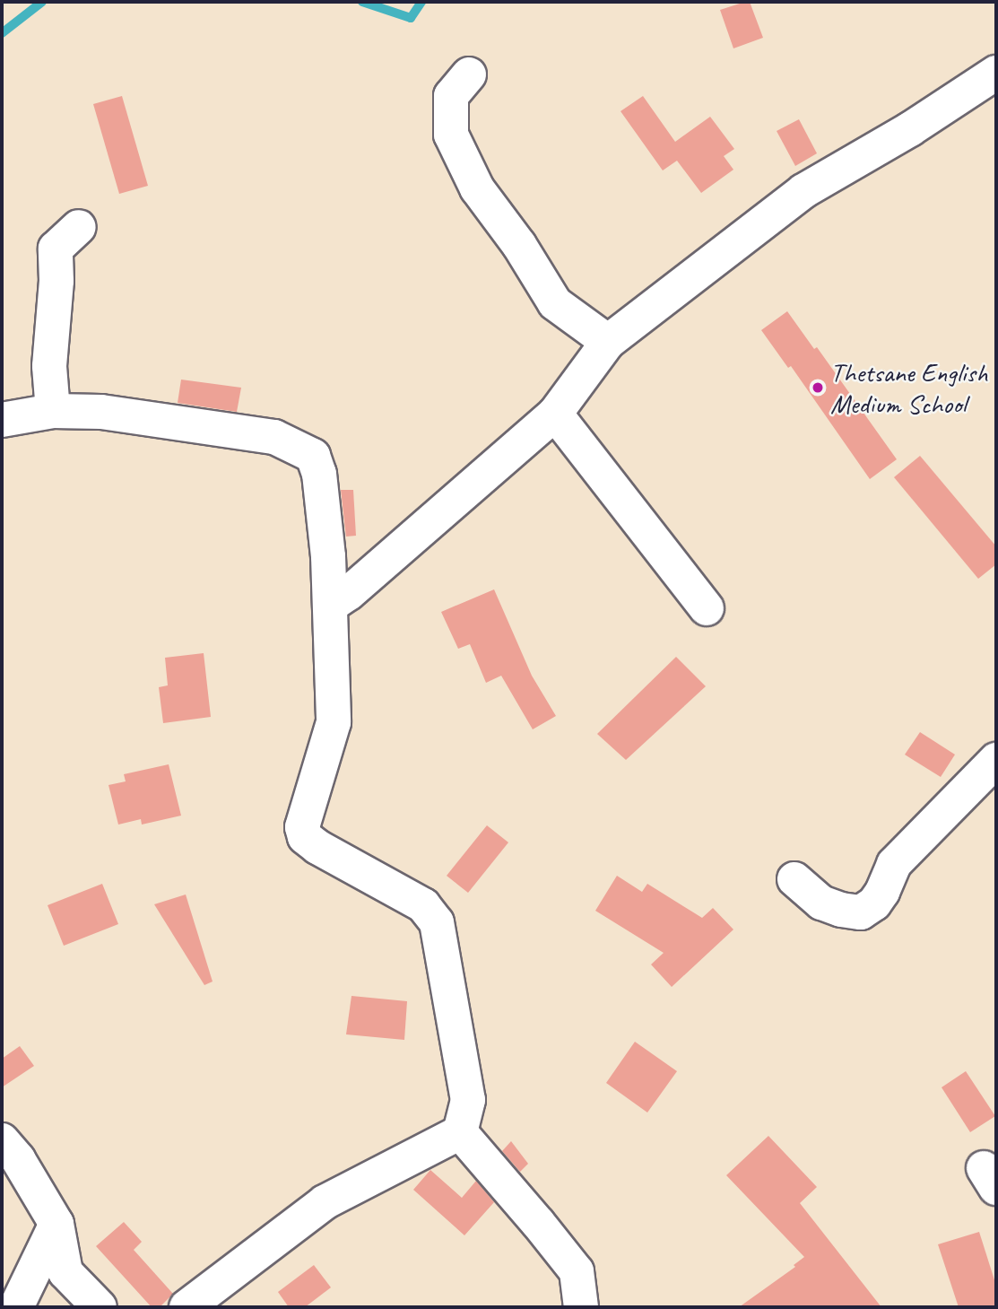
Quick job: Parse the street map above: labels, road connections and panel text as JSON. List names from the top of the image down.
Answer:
{
  "places": ["Thetsane English Medium School"]
}
